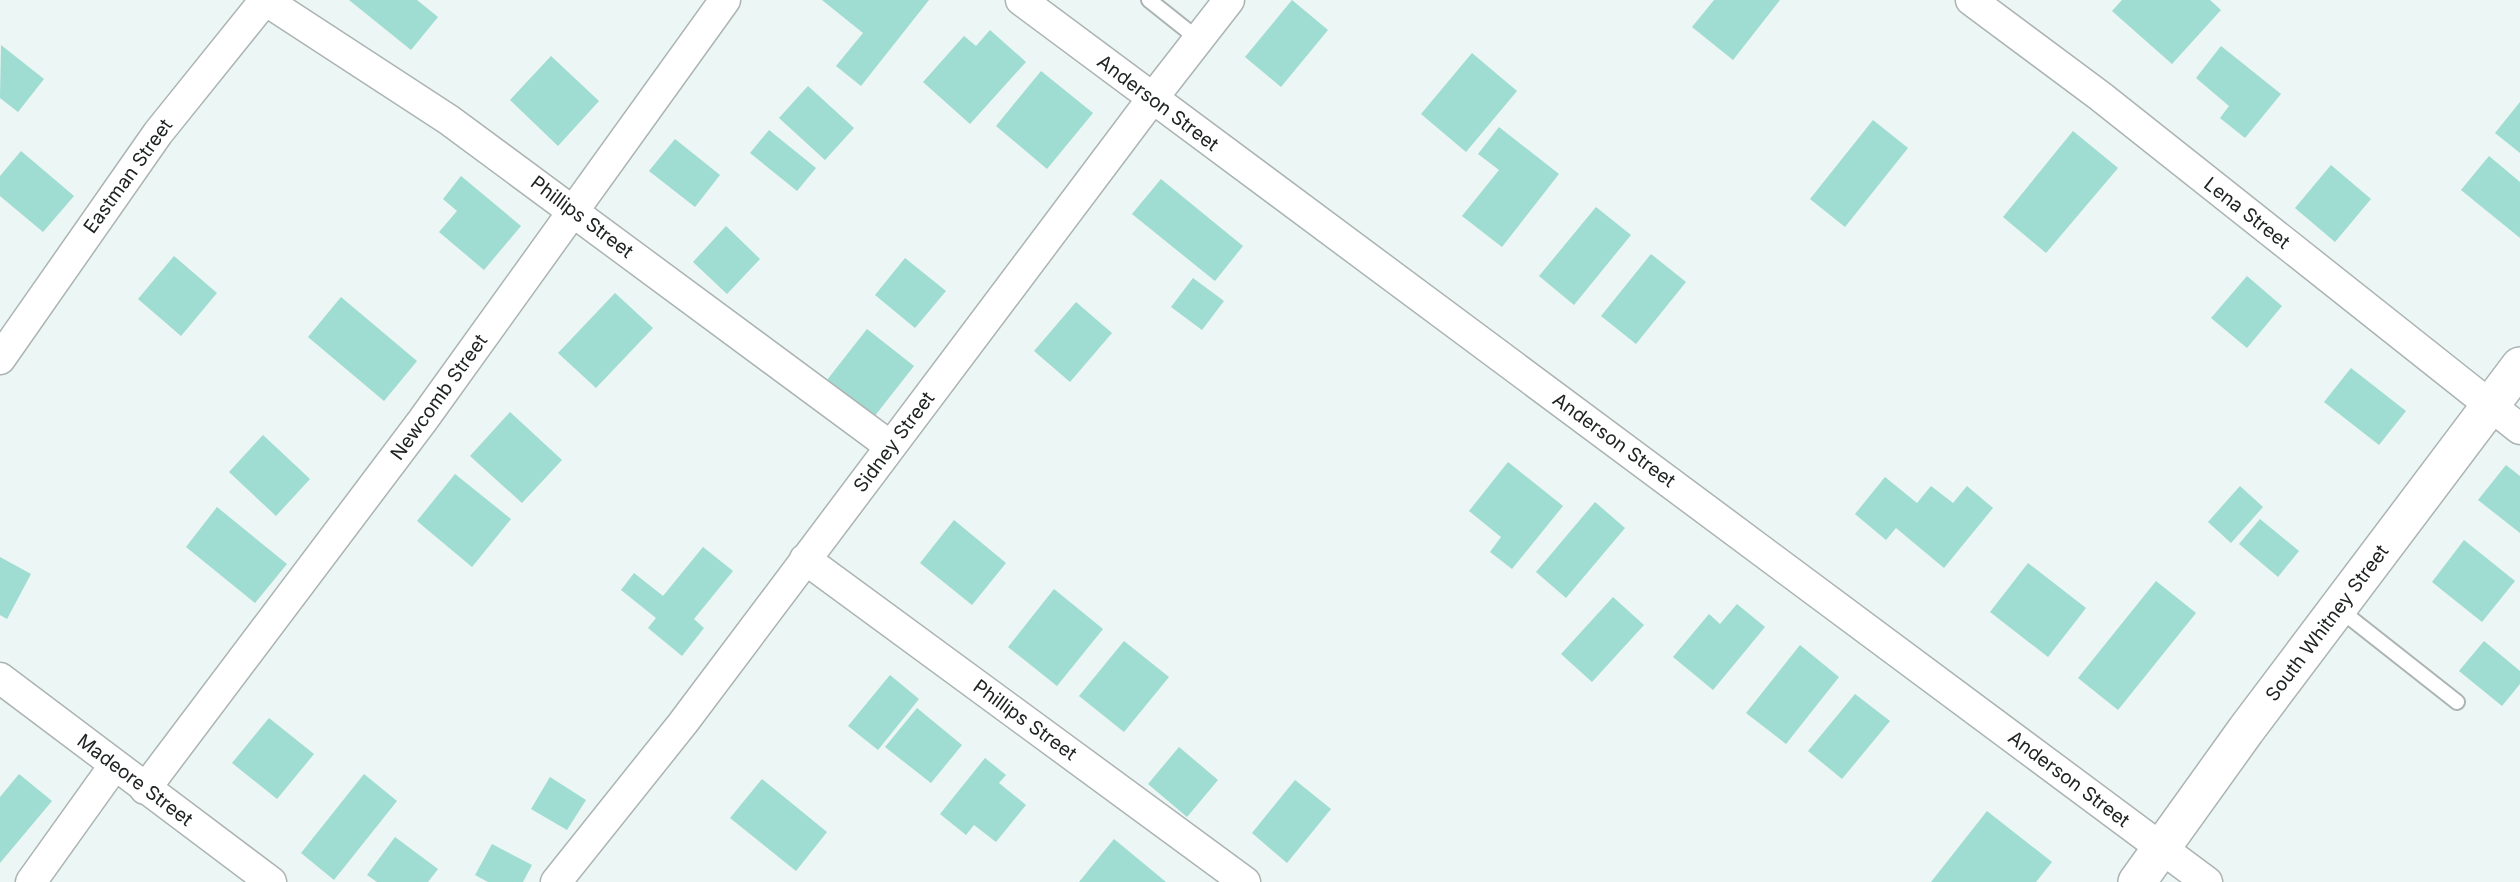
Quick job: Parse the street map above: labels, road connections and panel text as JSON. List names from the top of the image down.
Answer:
{
  "streets": {
    "street": [
      "Anderson Street",
      "Eastman Street",
      "Lena Street",
      "Phillips Street",
      "Newcomb Street",
      "Sidney Street",
      "South Whitney Street",
      "Madeore Street"
    ]
  },
  "crossings": [
    ["Anderson Street", "Sidney Street"],
    ["Anderson Street", "South Whitney Street"],
    ["Eastman Street", "Phillips Street"],
    ["Lena Street", "South Whitney Street"],
    ["Phillips Street", "Newcomb Street"],
    ["Phillips Street", "Sidney Street"],
    ["Newcomb Street", "Madeore Street"]
  ]
}
